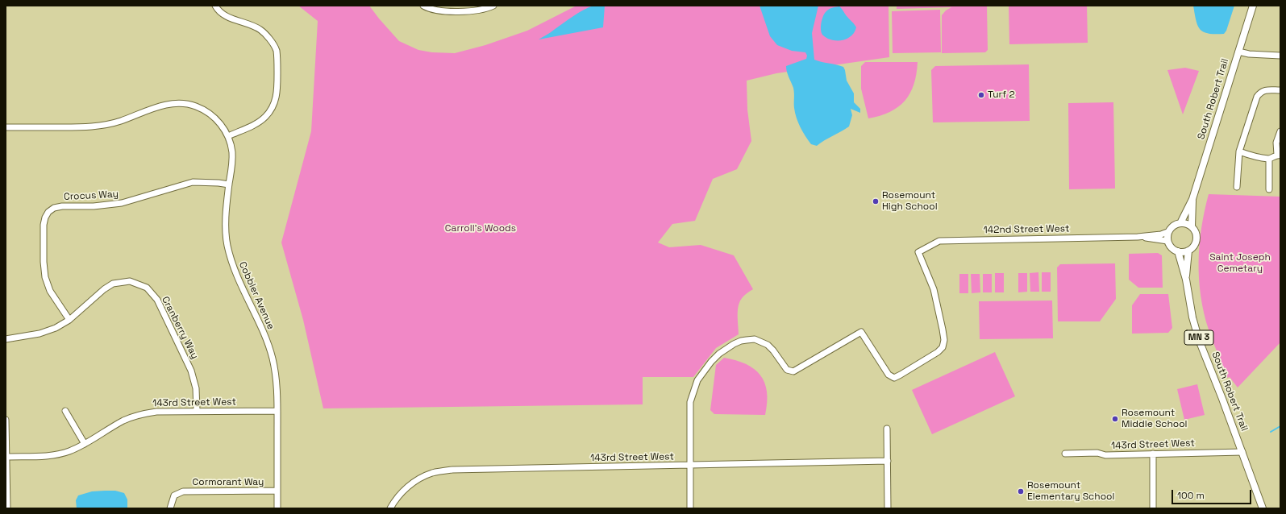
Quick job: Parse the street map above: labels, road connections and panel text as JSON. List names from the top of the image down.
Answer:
{
  "streets": {
    "main road": ["South Robert Trail", "MN 3"],
    "street": [
      "Crocus Way",
      "142nd Street West",
      "Cobbler Avenue",
      "Cranberry Way",
      "143rd Street West",
      "Cormorant Way"
    ]
  },
  "crossings": [
    ["South Robert Trail", "143rd Street West"],
    ["Crocus Way", "Cobbler Avenue"],
    ["Crocus Way", "Cranberry Way"],
    ["142nd Street West", "143rd Street West"],
    ["Cobbler Avenue", "143rd Street West"],
    ["Cobbler Avenue", "Cormorant Way"],
    ["Cranberry Way", "143rd Street West"]
  ],
  "parks": ["Carroll's Woods", "Saint Joseph Cemetary"],
  "places": [
    "Turf 2",
    "Rosemount High School",
    "Rosemount Middle School",
    "Rosemount Elementary School"
  ],
  "scale_bar": "100 m"
}
